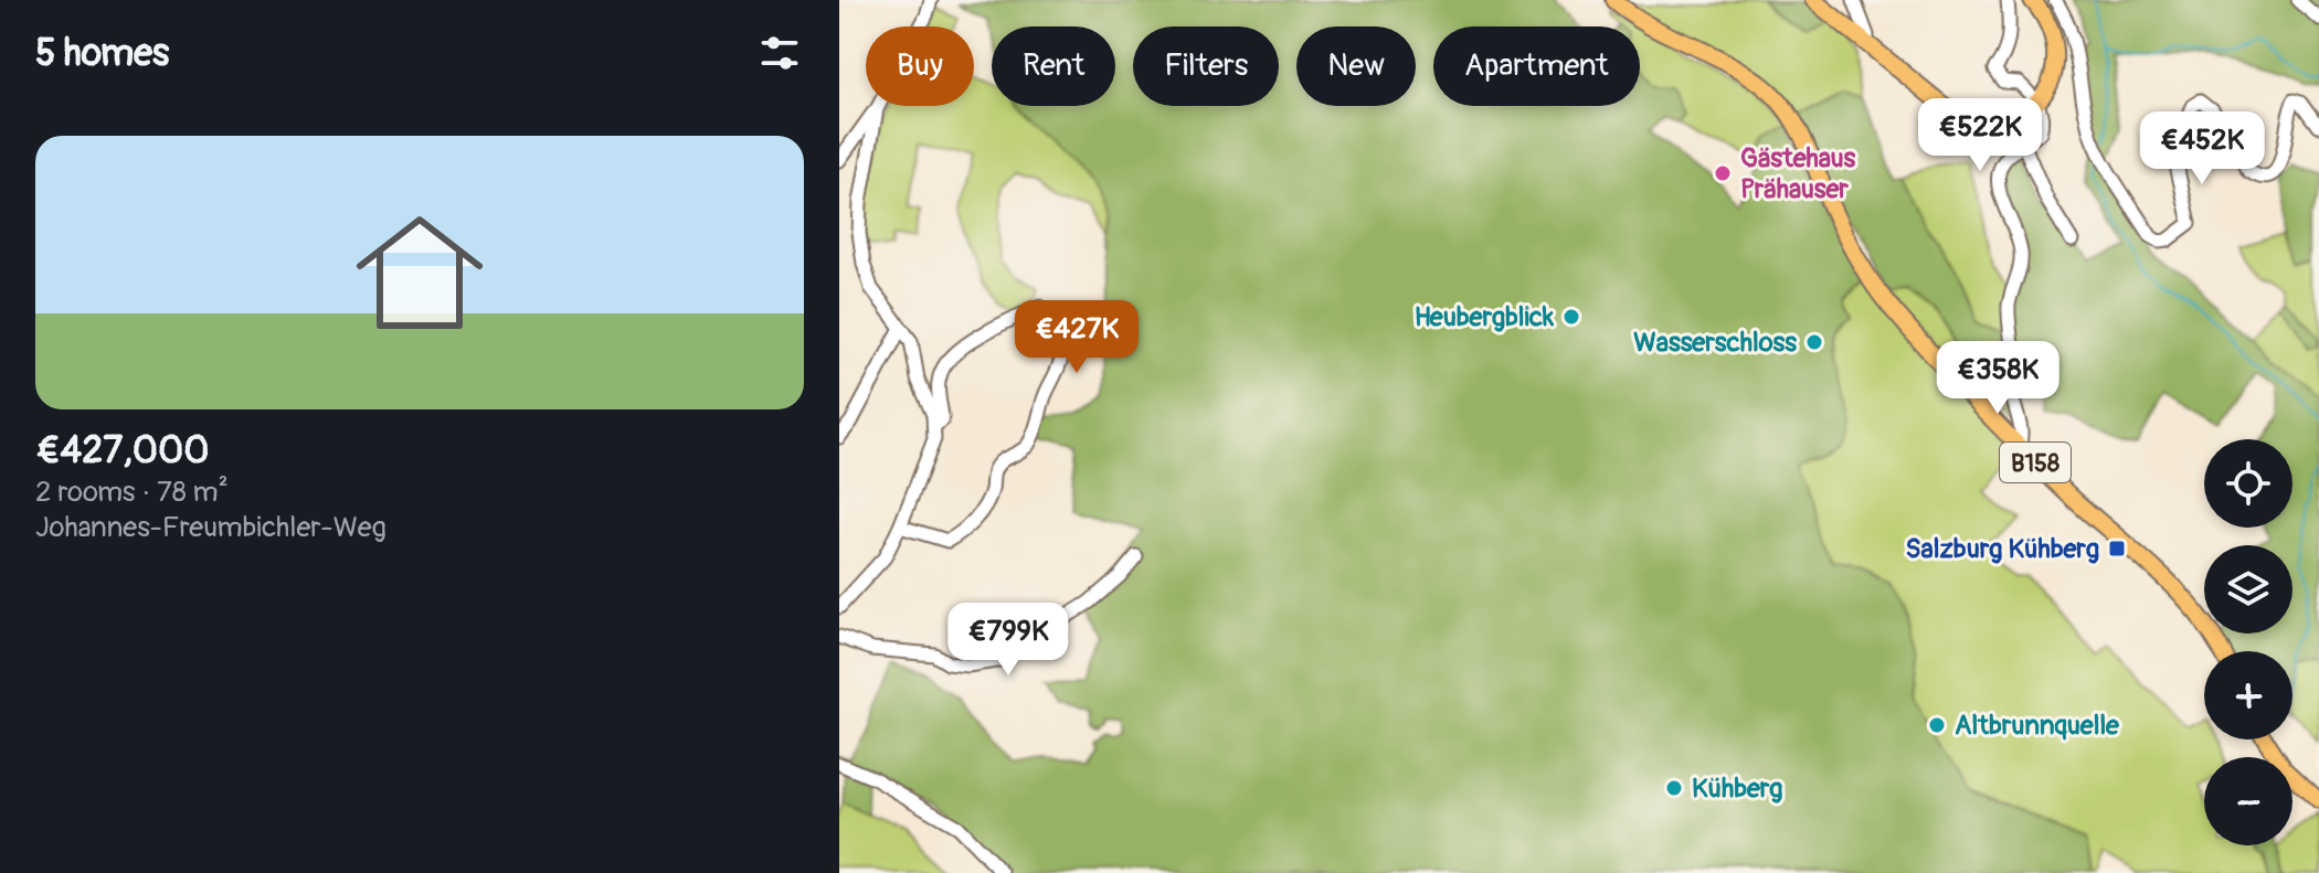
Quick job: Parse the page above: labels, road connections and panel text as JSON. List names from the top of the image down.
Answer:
{
  "streets": {
    "main road": ["B158"]
  },
  "places": {
    "other": [
      "Gästehaus Prähauser",
      "Heubergblick",
      "Wasserschloss",
      "Altbrunnquelle",
      "Kühberg"
    ],
    "transit": ["Salzburg Kühberg"]
  },
  "page": {
    "heading": "5 homes",
    "chip": [
      "Buy",
      "Rent",
      "Filters",
      "New",
      "Apartment"
    ],
    "price": [
      "€522K",
      "€452K",
      "€427K",
      "€358K",
      "€799K"
    ],
    "list": [
      {
        "name": "€427,000",
        "note": "2 rooms · 78 m² · Johannes-Freumbichler-Weg"
      }
    ],
    "map_buttons": ["+", "−"]
  }
}
